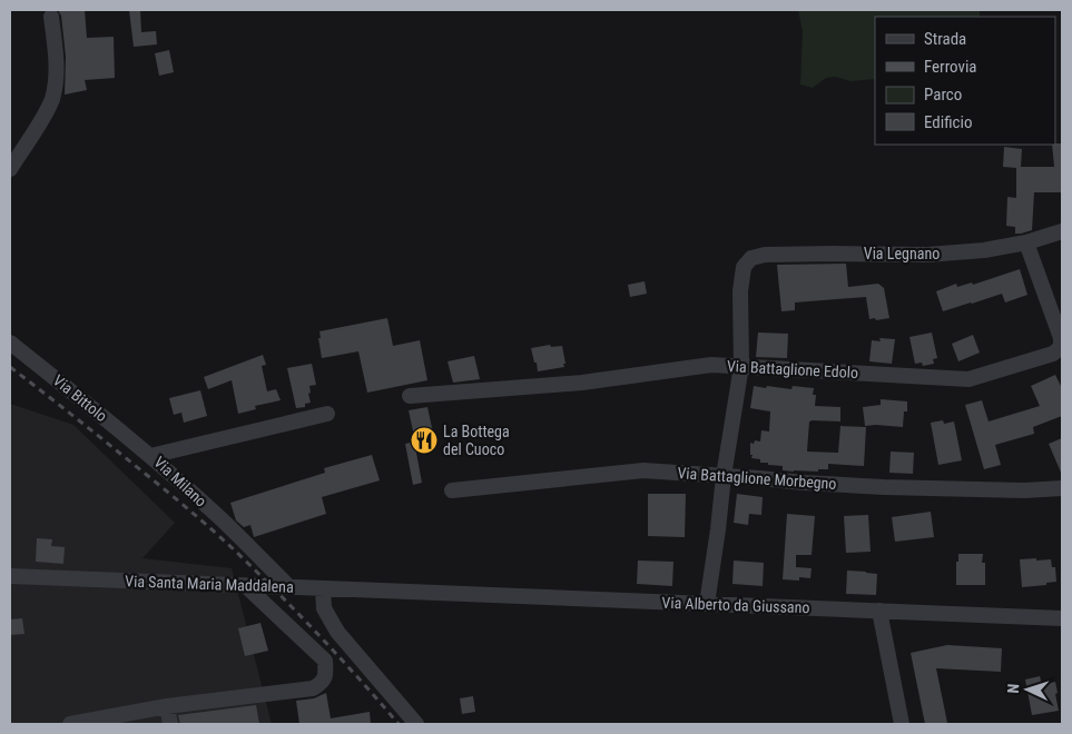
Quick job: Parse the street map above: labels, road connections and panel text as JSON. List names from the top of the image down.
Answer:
{
  "streets": {
    "street": [
      "Via Legnano",
      "Via Battaglione Edolo",
      "Via Bittolo",
      "Via Battaglione Morbegno",
      "Via Milano",
      "Via Santa Maria Maddalena",
      "Via Alberto da Giussano"
    ]
  },
  "crossings": [
    ["Via Legnano", "Via Battaglione Edolo"],
    ["Via Bittolo", "Via Milano"],
    ["Via Milano", "Via Santa Maria Maddalena"],
    ["Via Santa Maria Maddalena", "Via Alberto da Giussano"]
  ],
  "places": {
    "restaurant": ["La Bottega del Cuoco"]
  },
  "legend": [
    "Strada",
    "Ferrovia",
    "Parco",
    "Edificio"
  ],
  "north": "left"
}
